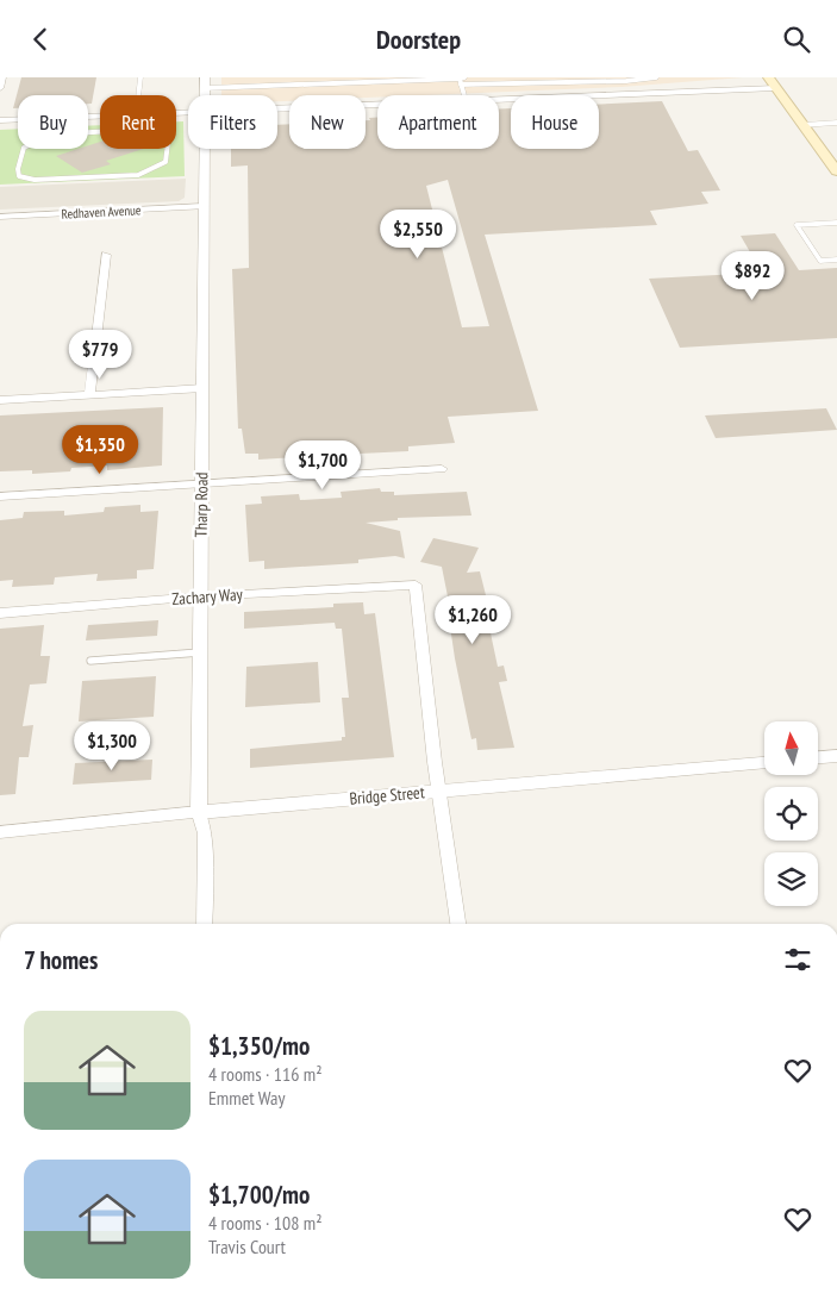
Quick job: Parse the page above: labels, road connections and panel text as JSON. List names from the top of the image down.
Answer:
{
  "streets": {
    "street": [
      "Redhaven Avenue",
      "Tharp Road",
      "Zachary Way",
      "Bridge Street"
    ]
  },
  "crossings": [
    ["Redhaven Avenue", "Tharp Road"],
    ["Tharp Road", "Zachary Way"],
    ["Tharp Road", "Bridge Street"]
  ],
  "north": "top",
  "page": {
    "header": "Doorstep",
    "chip": [
      "Buy",
      "Rent",
      "Filters",
      "New",
      "Apartment",
      "House"
    ],
    "price": [
      "$2,550",
      "$892",
      "$779",
      "$1,350",
      "$1,700",
      "$1,260",
      "$1,300"
    ],
    "heading": "7 homes",
    "list": [
      {
        "name": "$1,350/mo",
        "note": "4 rooms · 116 m² · Emmet Way"
      },
      {
        "name": "$1,700/mo",
        "note": "4 rooms · 108 m² · Travis Court"
      }
    ]
  }
}
